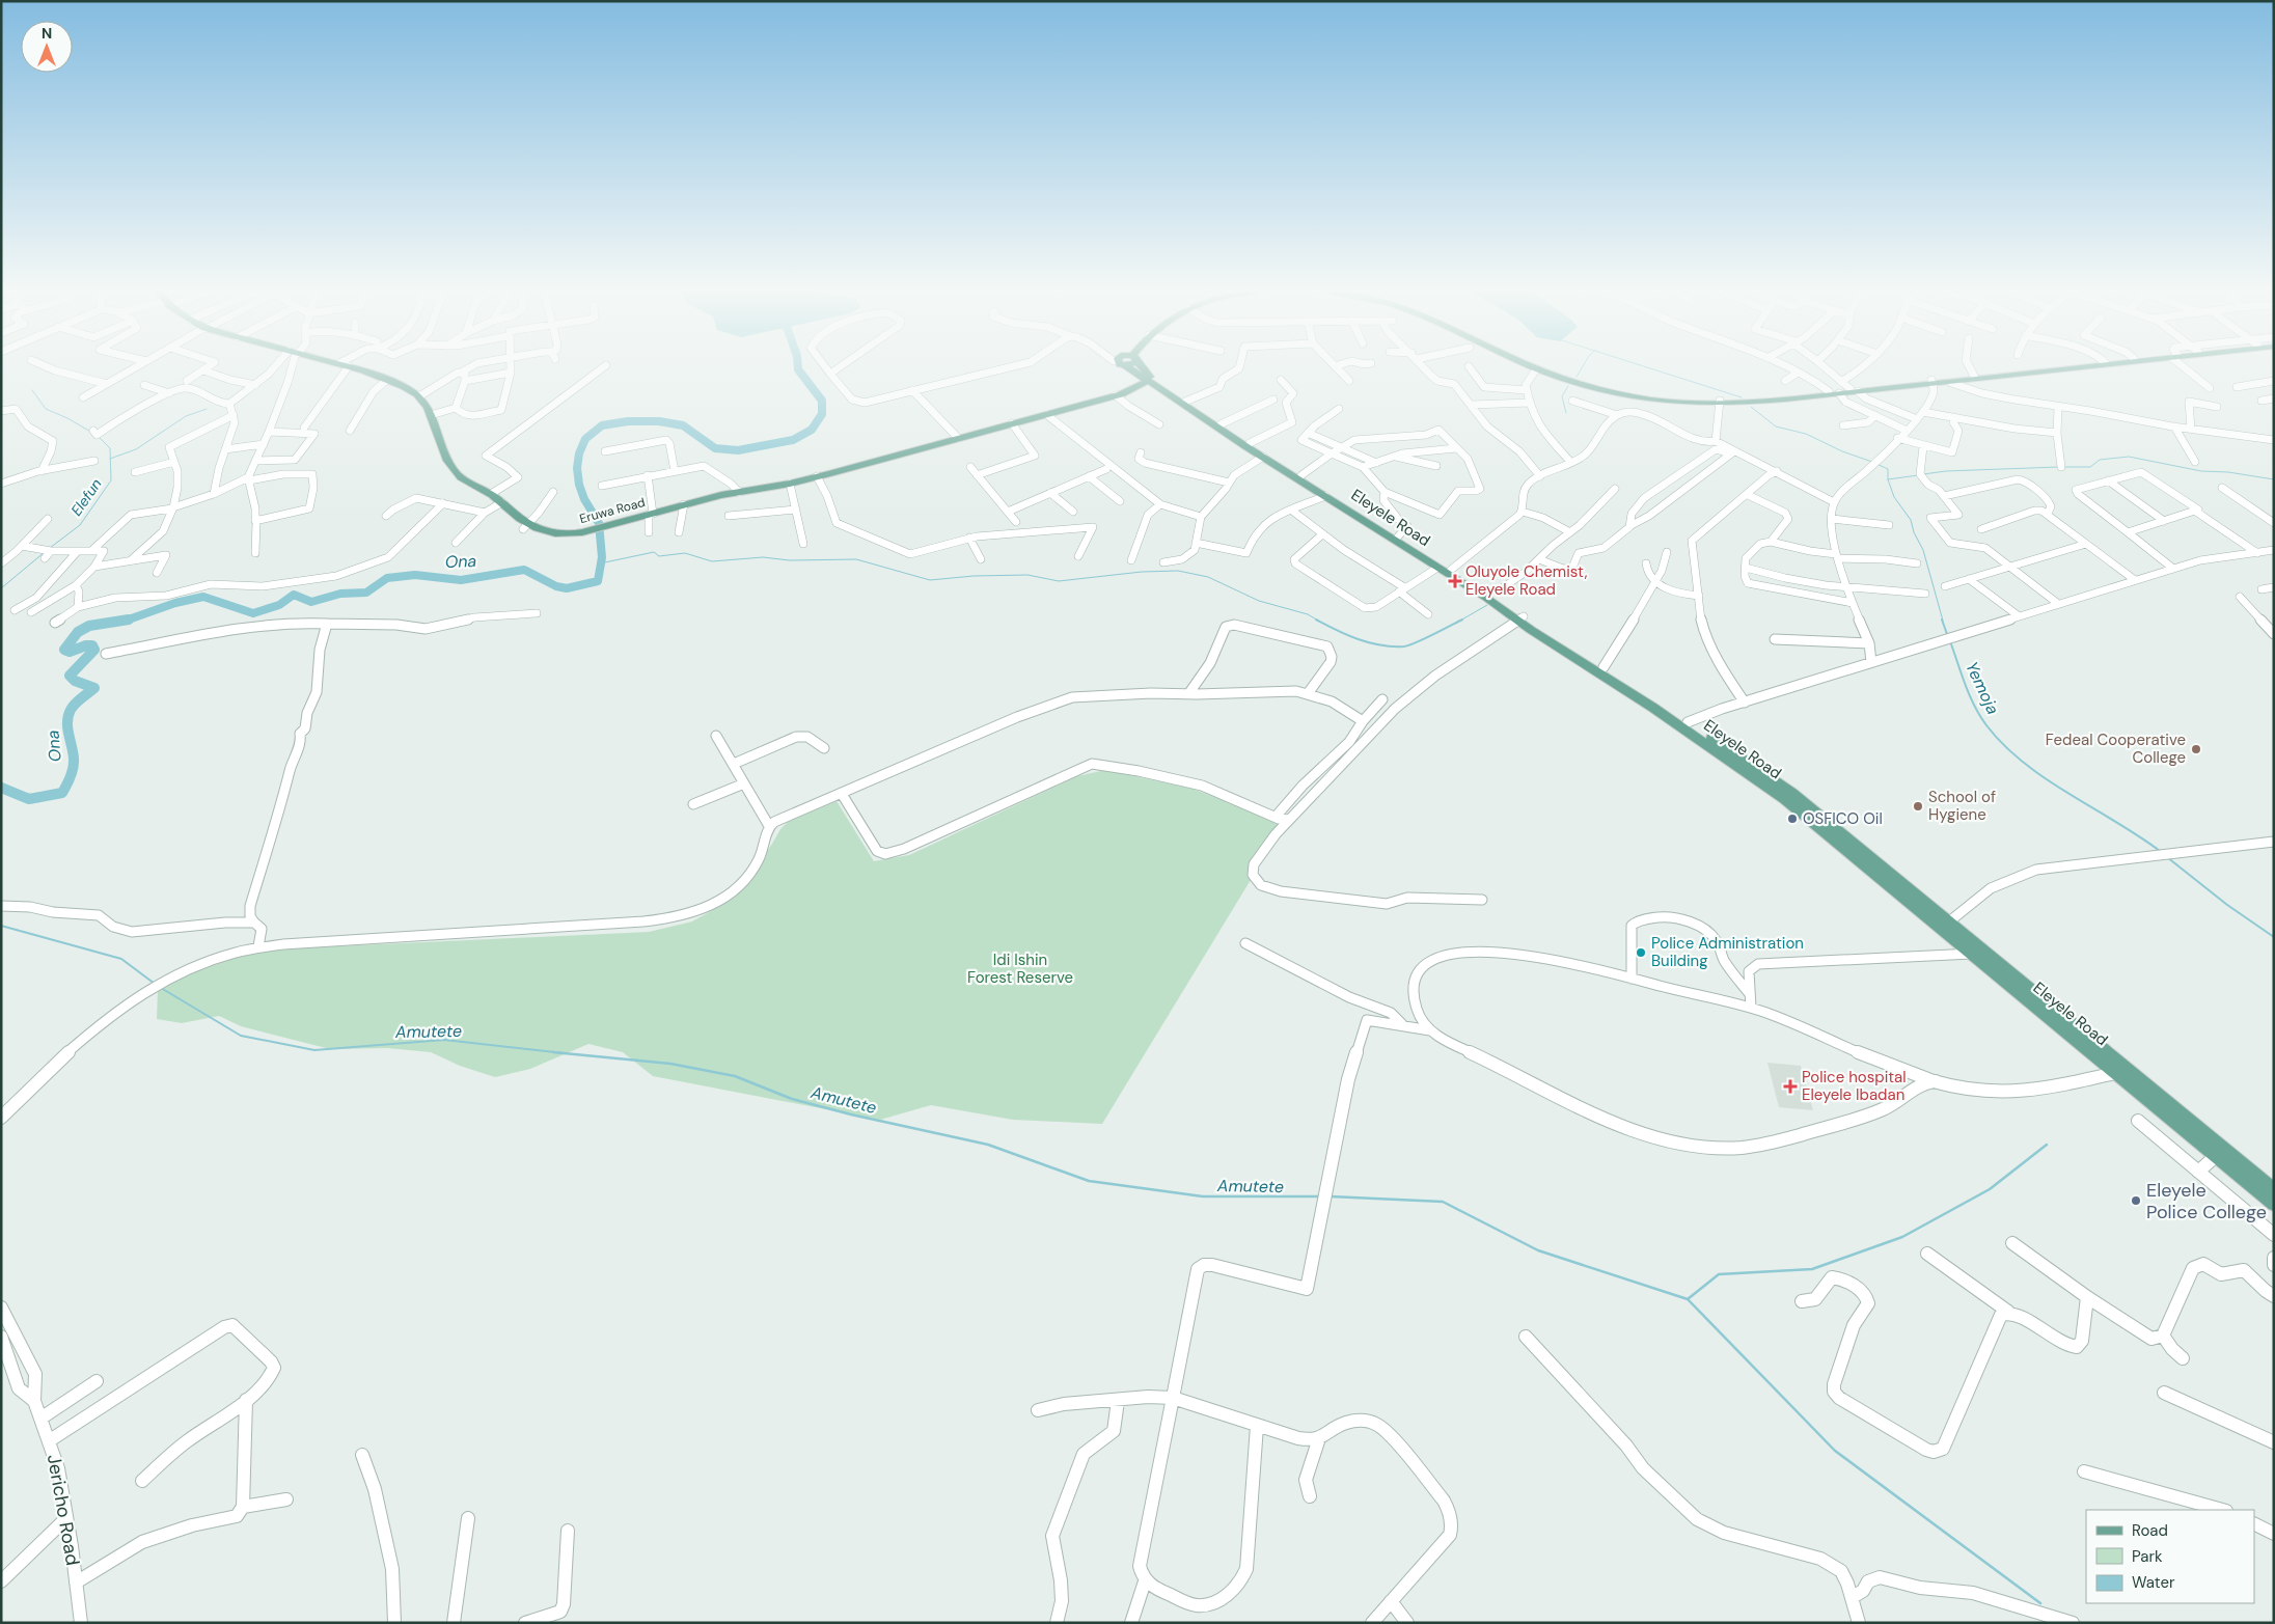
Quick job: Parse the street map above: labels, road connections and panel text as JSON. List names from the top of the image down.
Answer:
{
  "streets": {
    "main road": ["Eruwa Road", "Eleyele Road"],
    "street": ["Jericho Road"]
  },
  "crossings": [
    ["Eruwa Road", "Eleyele Road"]
  ],
  "water": [
    "Elefun",
    "Ona",
    "Yemoja",
    "Amutete"
  ],
  "parks": ["Idi Ishin Forest Reserve"],
  "places": {
    "health": ["Oluyole Chemist, Eleyele Road", "Police hospital Eleyele Ibadan"],
    "other": [
      "Fedeal Cooperative College",
      "School of Hygiene",
      "OSFICO Oil",
      "Police Administration Building",
      "Eleyele Police College"
    ]
  },
  "legend": ["Road", "Park", "Water"],
  "north": "top"
}
